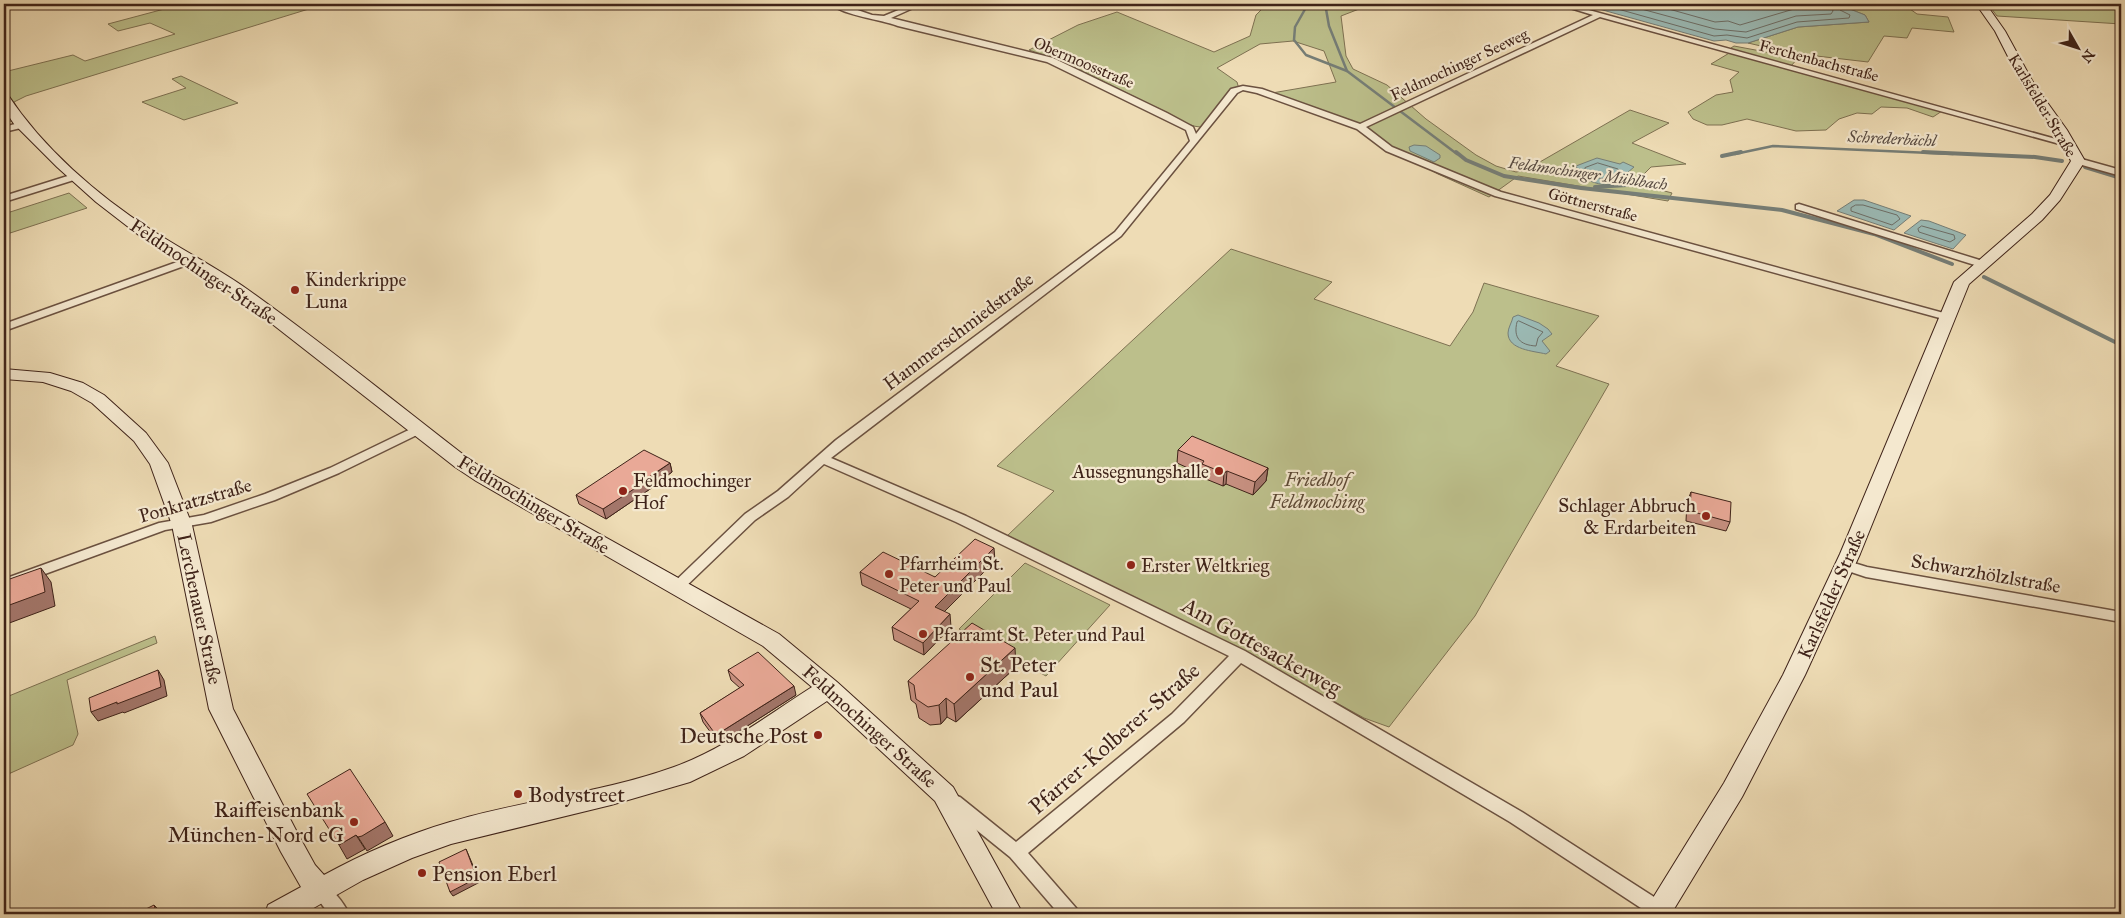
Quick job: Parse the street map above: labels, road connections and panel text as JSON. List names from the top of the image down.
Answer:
{
  "streets": {
    "main road": ["Karlsfelder Straße", "Feldmochinger Straße", "Lerchenauer Straße"],
    "street": [
      "Ferchenbachstraße",
      "Obermoosstraße",
      "Feldmochinger Seeweg",
      "Göttnerstraße",
      "Hammerschmiedstraße",
      "Ponkratzstraße",
      "Schwarzhölzlstraße",
      "Am Gottesackerweg",
      "Pfarrer-Kolberer-Straße"
    ]
  },
  "crossings": [
    ["Ferchenbachstraße", "Feldmochinger Seeweg"],
    ["Ferchenbachstraße", "Karlsfelder Straße"],
    ["Obermoosstraße", "Hammerschmiedstraße"],
    ["Feldmochinger Seeweg", "Göttnerstraße"],
    ["Karlsfelder Straße", "Göttnerstraße"],
    ["Karlsfelder Straße", "Schwarzhölzlstraße"],
    ["Karlsfelder Straße", "Am Gottesackerweg"],
    ["Göttnerstraße", "Hammerschmiedstraße"],
    ["Feldmochinger Straße", "Hammerschmiedstraße"],
    ["Feldmochinger Straße", "Ponkratzstraße"],
    ["Hammerschmiedstraße", "Am Gottesackerweg"],
    ["Ponkratzstraße", "Lerchenauer Straße"],
    ["Am Gottesackerweg", "Pfarrer-Kolberer-Straße"]
  ],
  "water": ["Schrederbächl", "Feldmochinger Mühlbach"],
  "parks": ["Friedhof Feldmoching"],
  "places": [
    "Kinderkrippe Luna",
    "Aussegnungshalle",
    "Feldmochinger Hof",
    "Schlager Abbruch & Erdarbeiten",
    "Erster Weltkrieg",
    "Pfarrheim St. Peter und Paul",
    "Pfarramt St. Peter und Paul",
    "St. Peter und Paul",
    "Deutsche Post",
    "Bodystreet",
    "Raiffeisenbank München-Nord eG",
    "Pension Eberl"
  ],
  "north": "bottom right"
}
